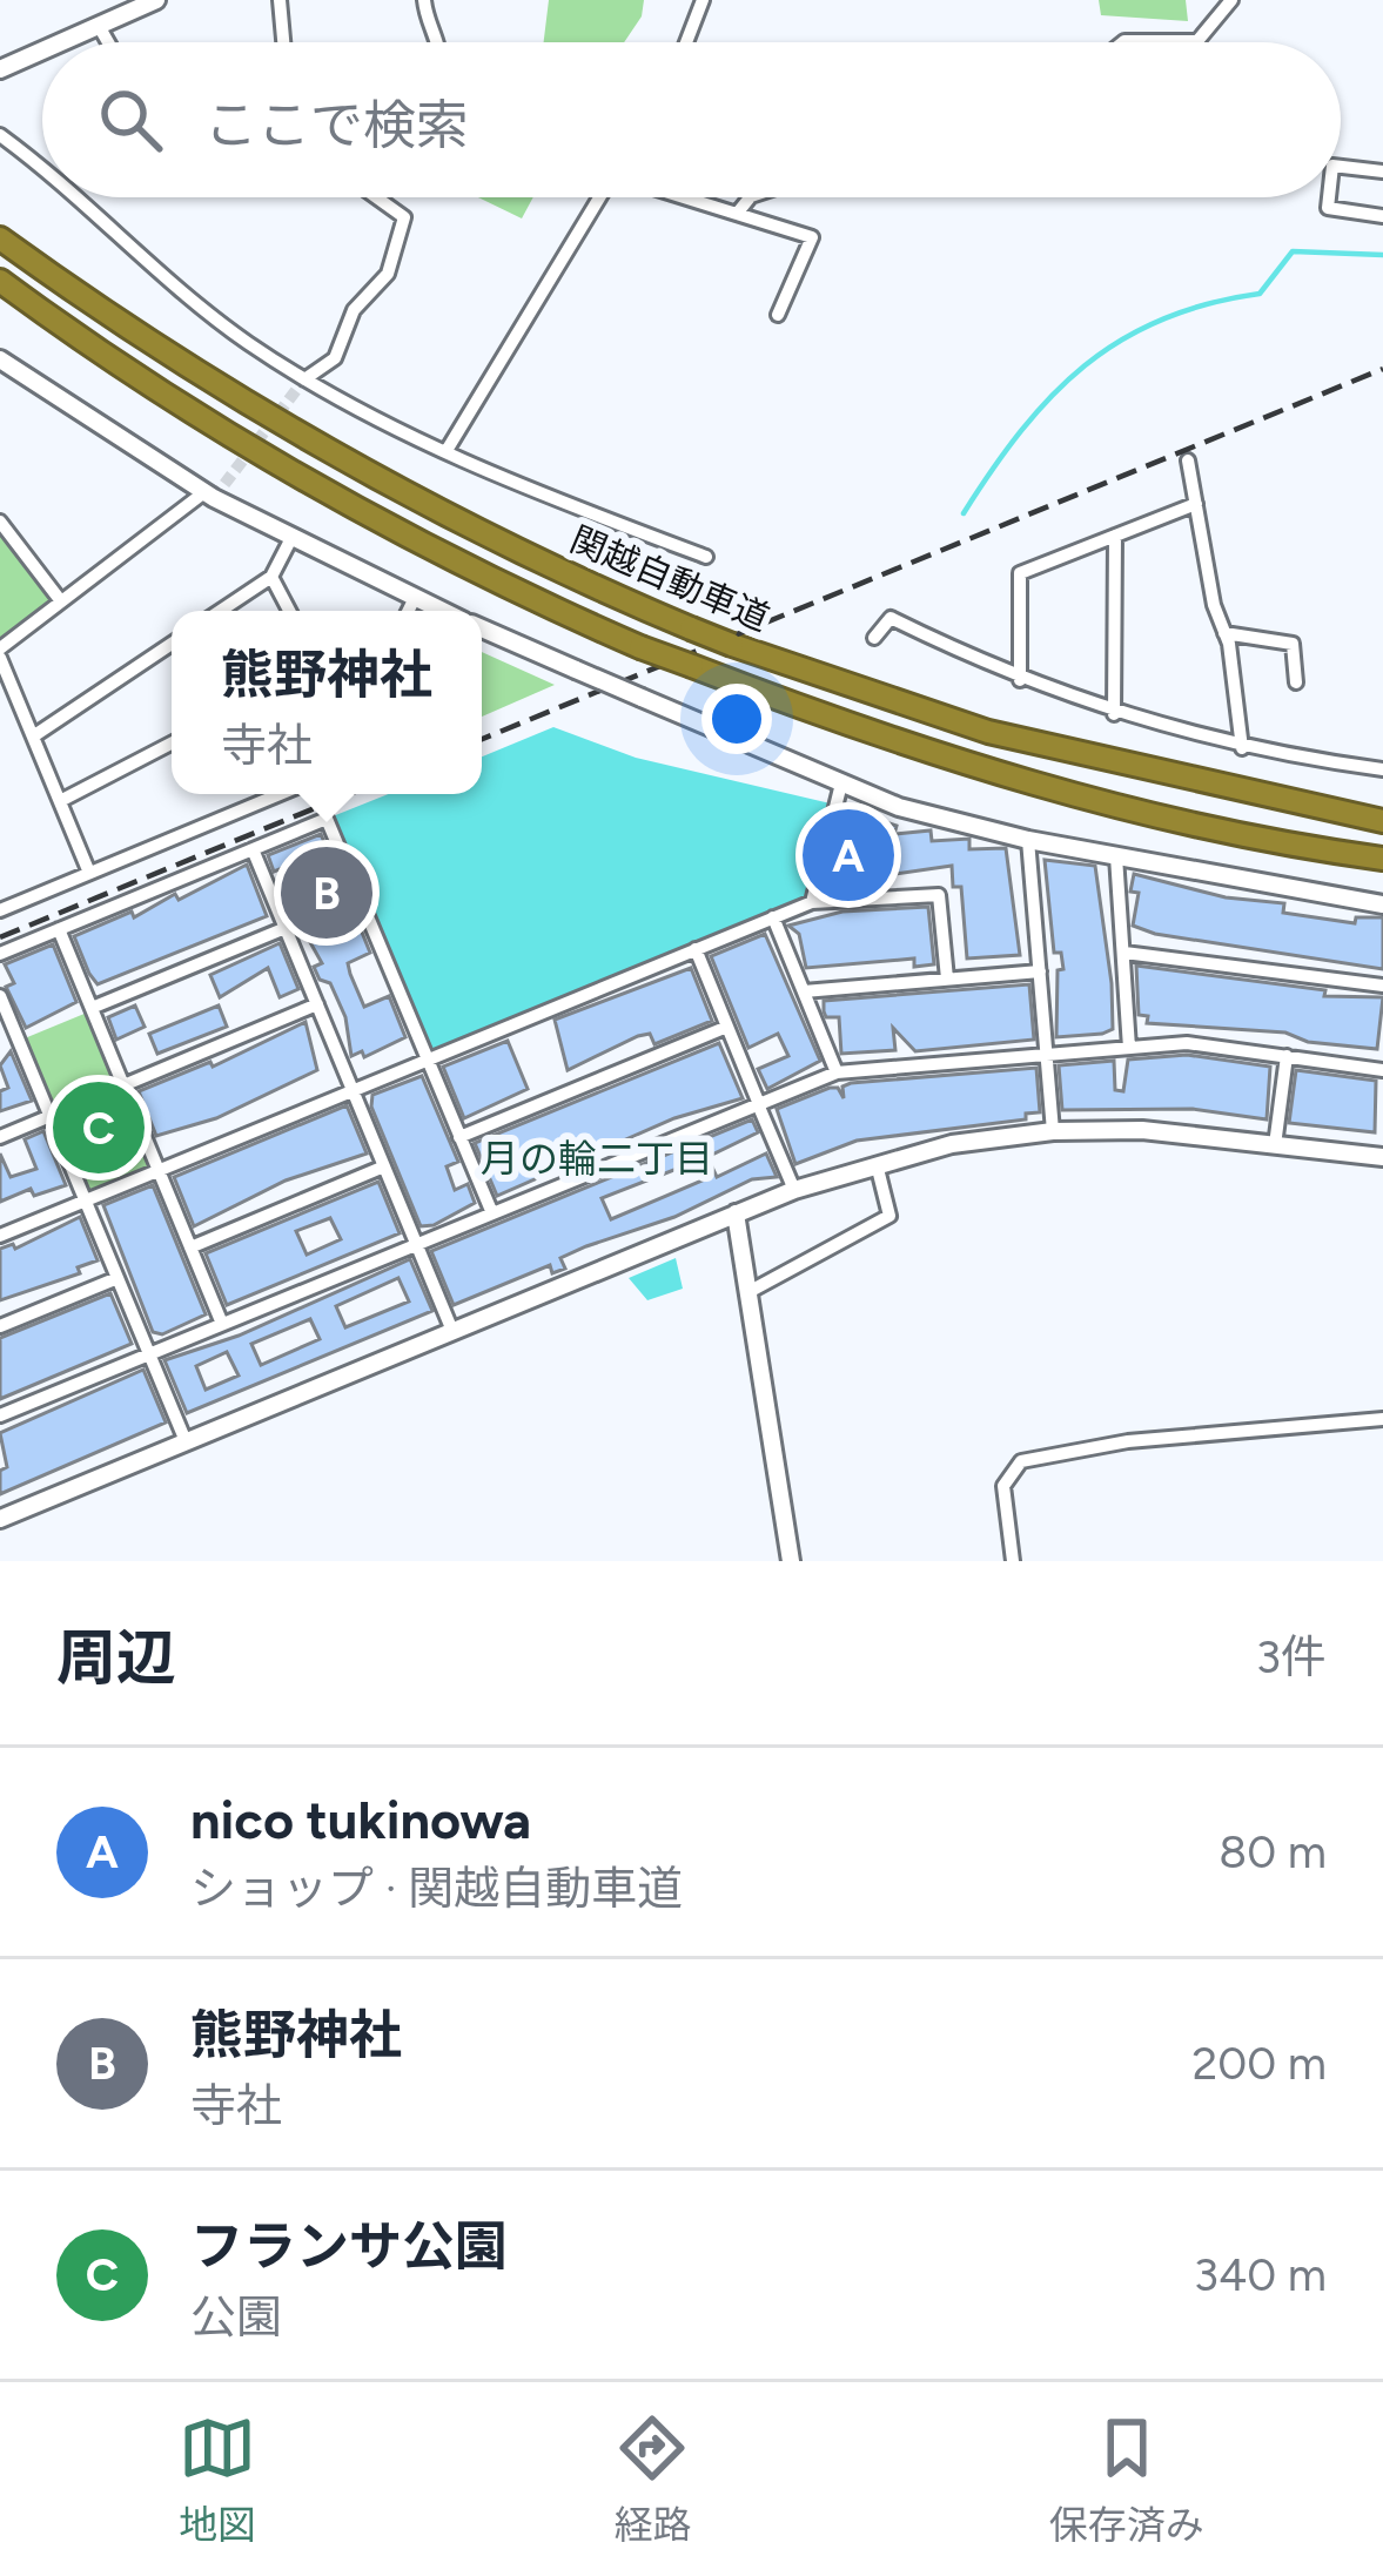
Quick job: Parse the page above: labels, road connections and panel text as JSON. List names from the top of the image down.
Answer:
{
  "streets": {
    "highway": ["関越自動車道"]
  },
  "districts": ["月の輪二丁目"],
  "page": {
    "search": "ここで検索",
    "popup": ["熊野神社", "寺社"],
    "pins": ["A", "B", "C"],
    "heading": ["周辺", "3件"],
    "list": [
      {
        "mark": "A",
        "name": "nico tukinowa",
        "note": "ショップ · 関越自動車道",
        "value": "80 m"
      },
      {
        "mark": "B",
        "name": "熊野神社",
        "note": "寺社",
        "value": "200 m"
      },
      {
        "mark": "C",
        "name": "フランサ公園",
        "note": "公園",
        "value": "340 m"
      }
    ],
    "nav": ["地図", "経路", "保存済み"]
  }
}
